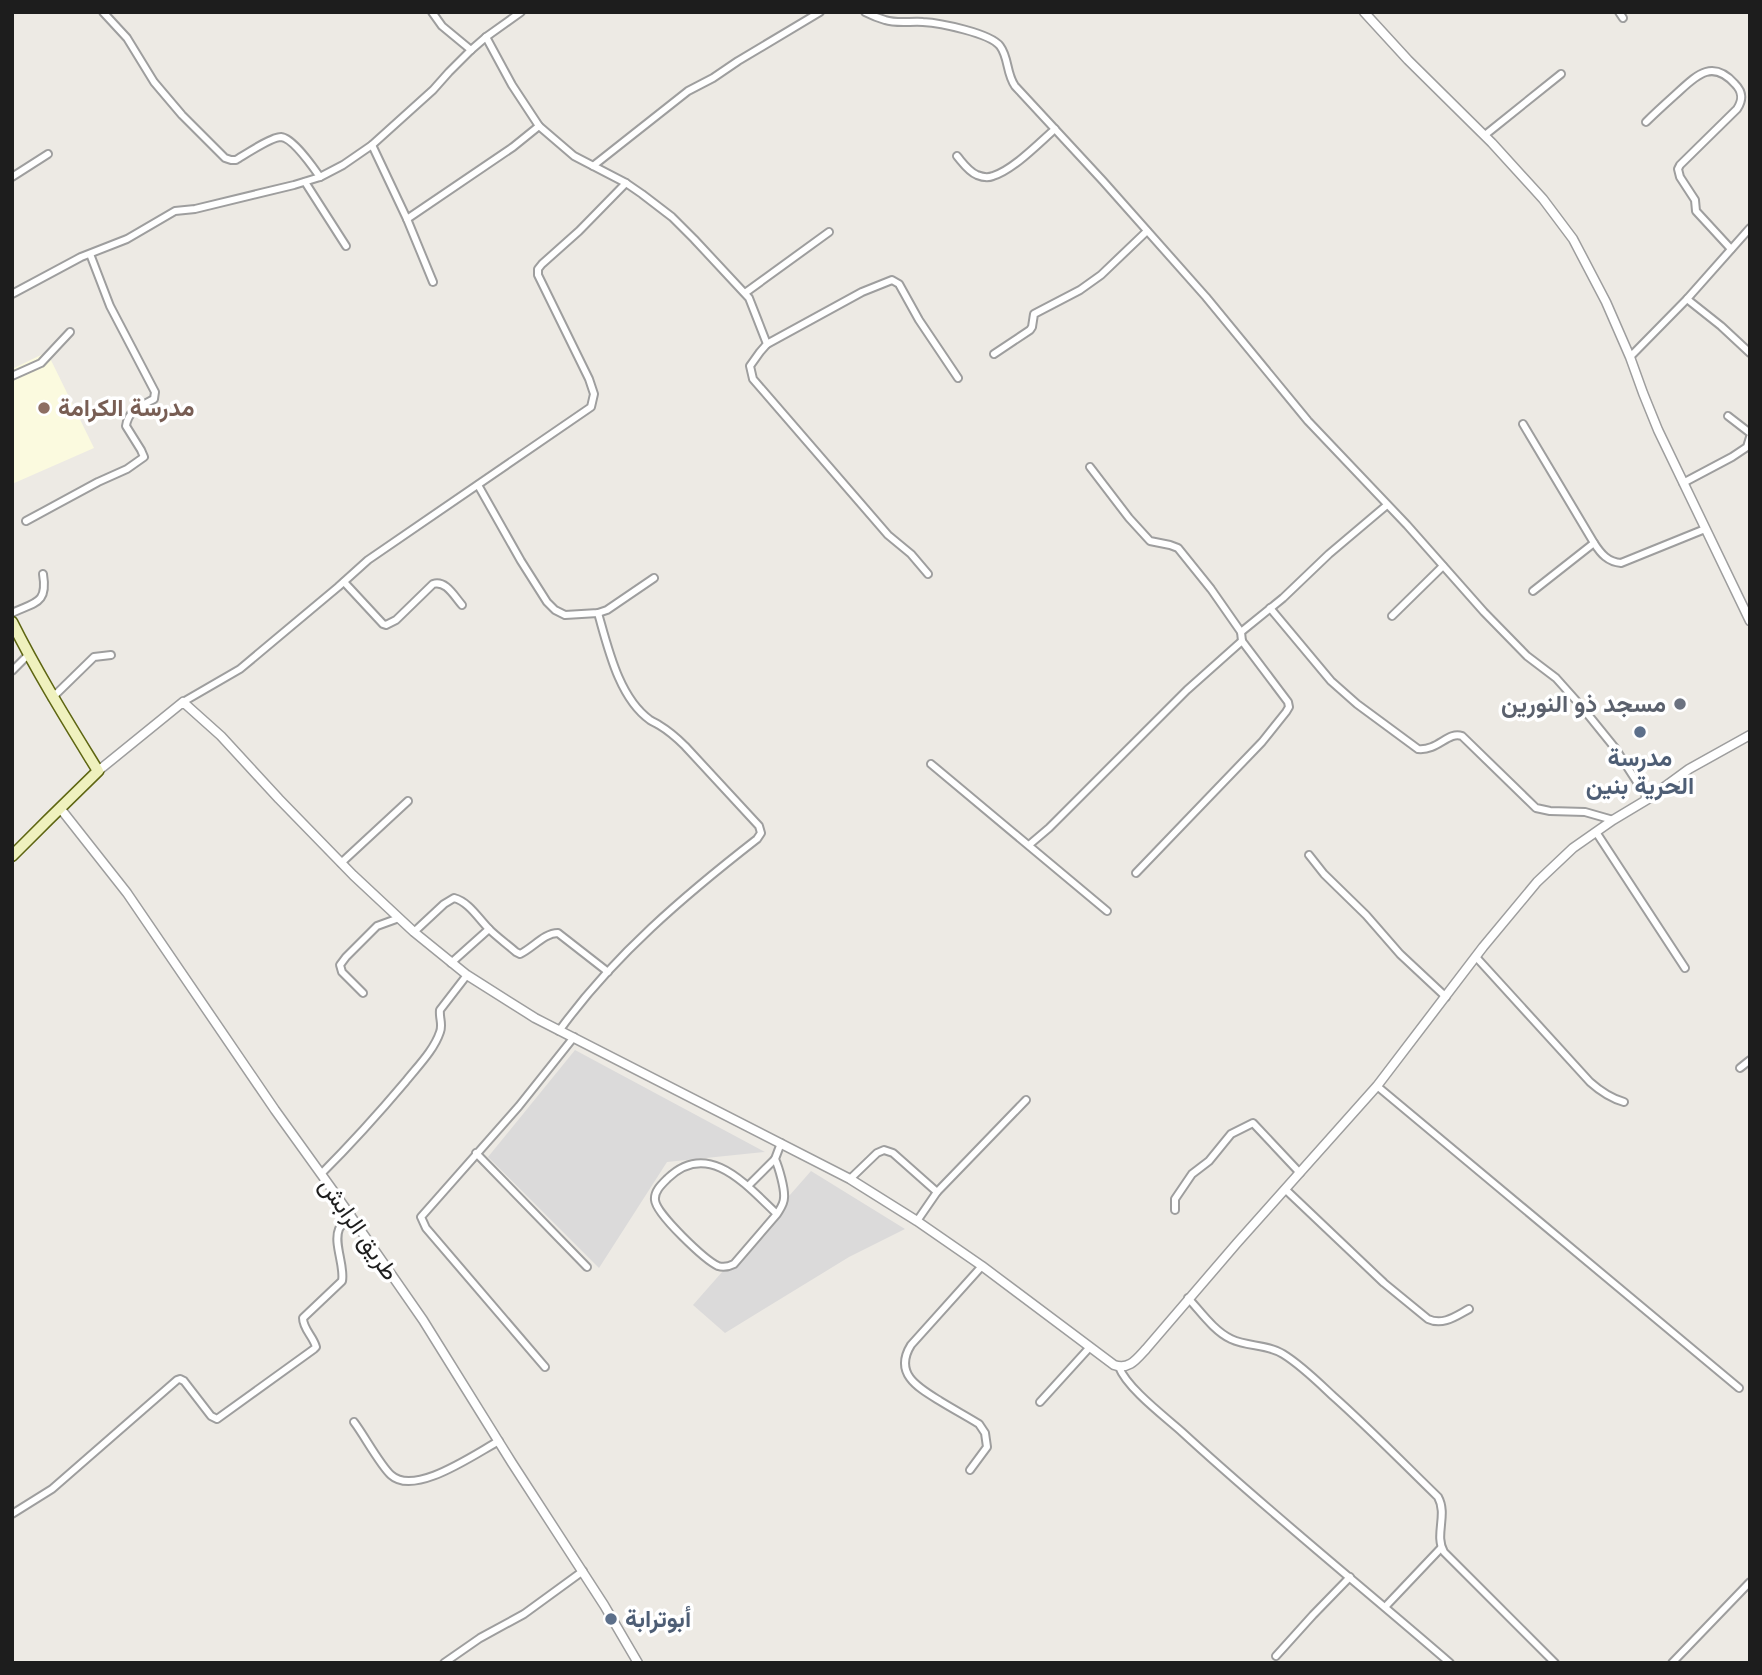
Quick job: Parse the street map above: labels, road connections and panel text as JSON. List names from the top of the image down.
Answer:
{
  "streets": {
    "street": ["طريق الرابش"]
  },
  "places": [
    "مدرسة الكرامة",
    "مسجد ذو النورين",
    "مدرسة الحرية بنين",
    "أبوترابة"
  ]
}
